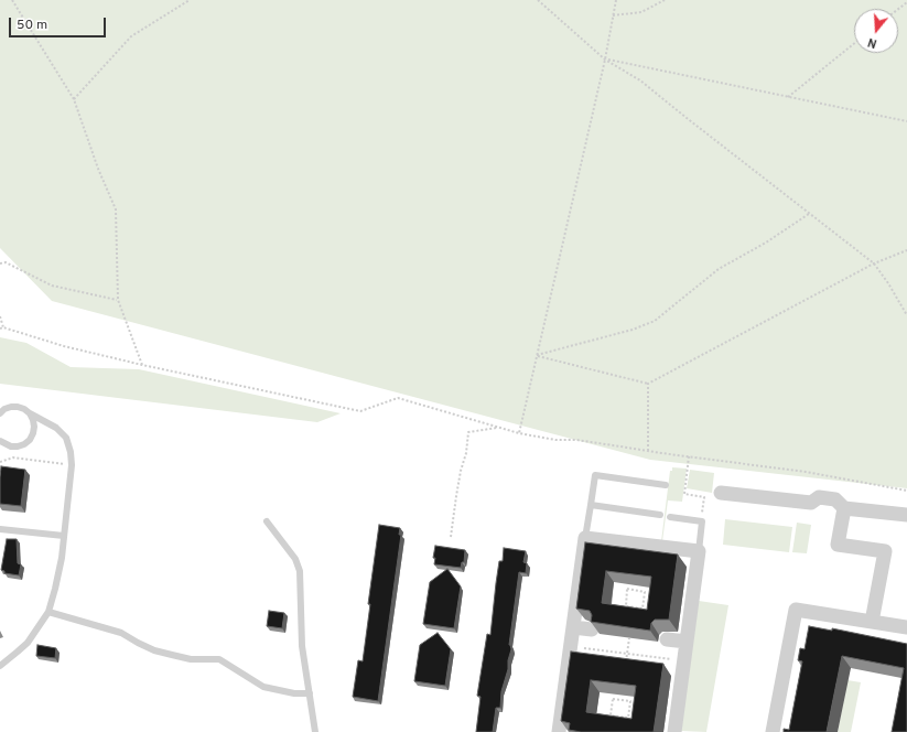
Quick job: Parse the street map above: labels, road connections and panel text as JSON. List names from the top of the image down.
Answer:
{
  "scale_bar": "50 m",
  "north": "bottom"
}
